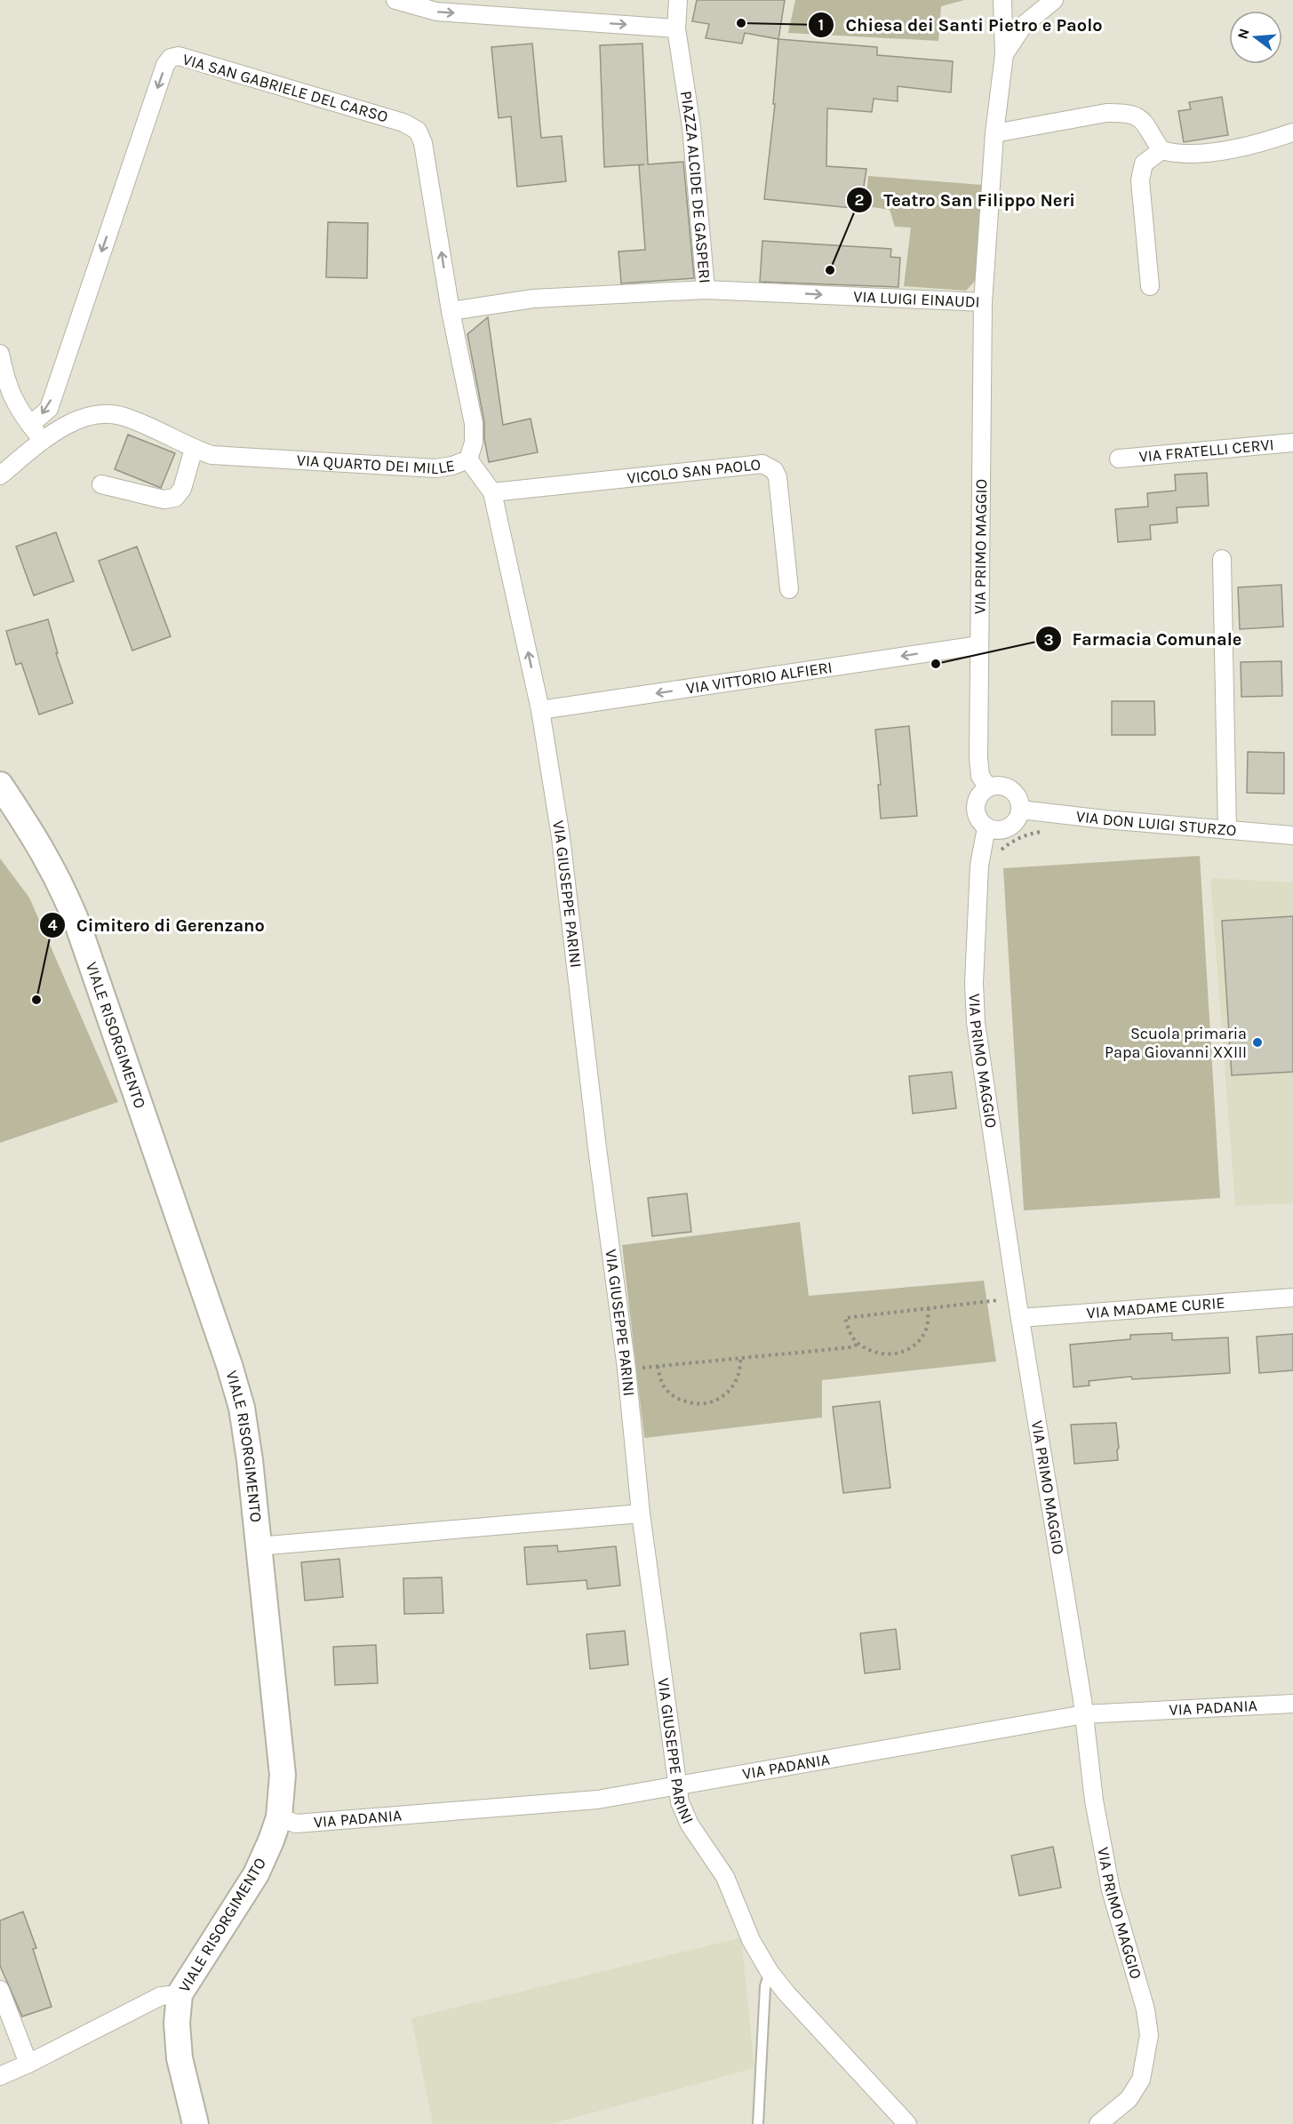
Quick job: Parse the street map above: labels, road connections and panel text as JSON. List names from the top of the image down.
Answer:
{
  "streets": {
    "street": [
      "VIA SAN GABRIELE DEL CARSO",
      "PIAZZA ALCIDE DE GASPERI",
      "VIA LUIGI EINAUDI",
      "VIA FRATELLI CERVI",
      "VIA QUARTO DEI MILLE",
      "VICOLO SAN PAOLO",
      "VIA PRIMO MAGGIO",
      "VIA VITTORIO ALFIERI",
      "VIA DON LUIGI STURZO",
      "VIA GIUSEPPE PARINI",
      "VIALE RISORGIMENTO",
      "VIA MADAME CURIE",
      "VIA PADANIA"
    ]
  },
  "crossings": [
    ["VIA SAN GABRIELE DEL CARSO", "VIA QUARTO DEI MILLE"],
    ["PIAZZA ALCIDE DE GASPERI", "VIA LUIGI EINAUDI"],
    ["VIA LUIGI EINAUDI", "VIA PRIMO MAGGIO"],
    ["VIA QUARTO DEI MILLE", "VIA GIUSEPPE PARINI"],
    ["VICOLO SAN PAOLO", "VIA GIUSEPPE PARINI"],
    ["VIA PRIMO MAGGIO", "VIA VITTORIO ALFIERI"],
    ["VIA PRIMO MAGGIO", "VIA DON LUIGI STURZO"],
    ["VIA PRIMO MAGGIO", "VIA MADAME CURIE"],
    ["VIA PRIMO MAGGIO", "VIA PADANIA"],
    ["VIA VITTORIO ALFIERI", "VIA GIUSEPPE PARINI"],
    ["VIA GIUSEPPE PARINI", "VIA PADANIA"],
    ["VIALE RISORGIMENTO", "VIA PADANIA"]
  ],
  "one_way": ["VIA LUIGI EINAUDI", "VIA VITTORIO ALFIERI"],
  "places": [
    "Chiesa dei Santi Pietro e Paolo",
    "Teatro San Filippo Neri",
    "Farmacia Comunale",
    "Cimitero di Gerenzano",
    "Scuola primaria Papa Giovanni XXIII"
  ],
  "north": "left"
}
